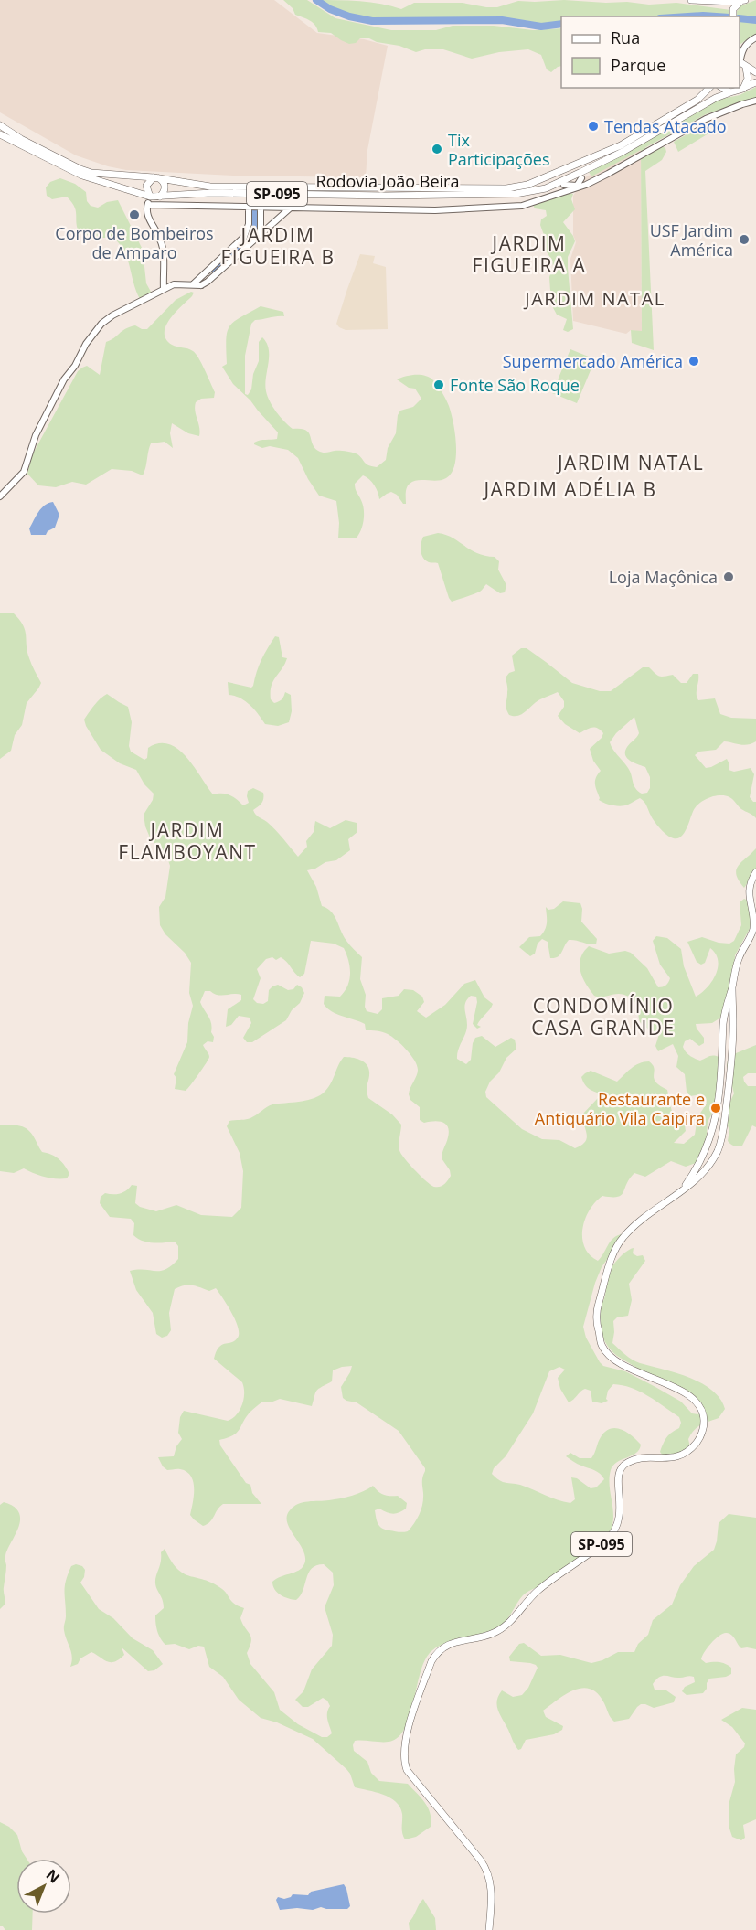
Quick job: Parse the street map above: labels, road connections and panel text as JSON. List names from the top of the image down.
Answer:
{
  "streets": {
    "main road": ["Rodovia João Beira", "SP-095"]
  },
  "crossings": [
    ["Rodovia João Beira", "SP-095"]
  ],
  "districts": [
    "JARDIM FIGUEIRA B",
    "JARDIM FIGUEIRA A",
    "JARDIM NATAL",
    "JARDIM NATAL",
    "JARDIM ADÉLIA B",
    "JARDIM FLAMBOYANT",
    "CONDOMÍNIO CASA GRANDE"
  ],
  "places": [
    "Tendas Atacado",
    "Tix Participações",
    "Corpo de Bombeiros de Amparo",
    "USF Jardim América",
    "Supermercado América",
    "Fonte São Roque",
    "Loja Maçônica",
    "Restaurante e Antiquário Vila Caipira"
  ],
  "legend": ["Rua", "Parque"],
  "north": "top right"
}
